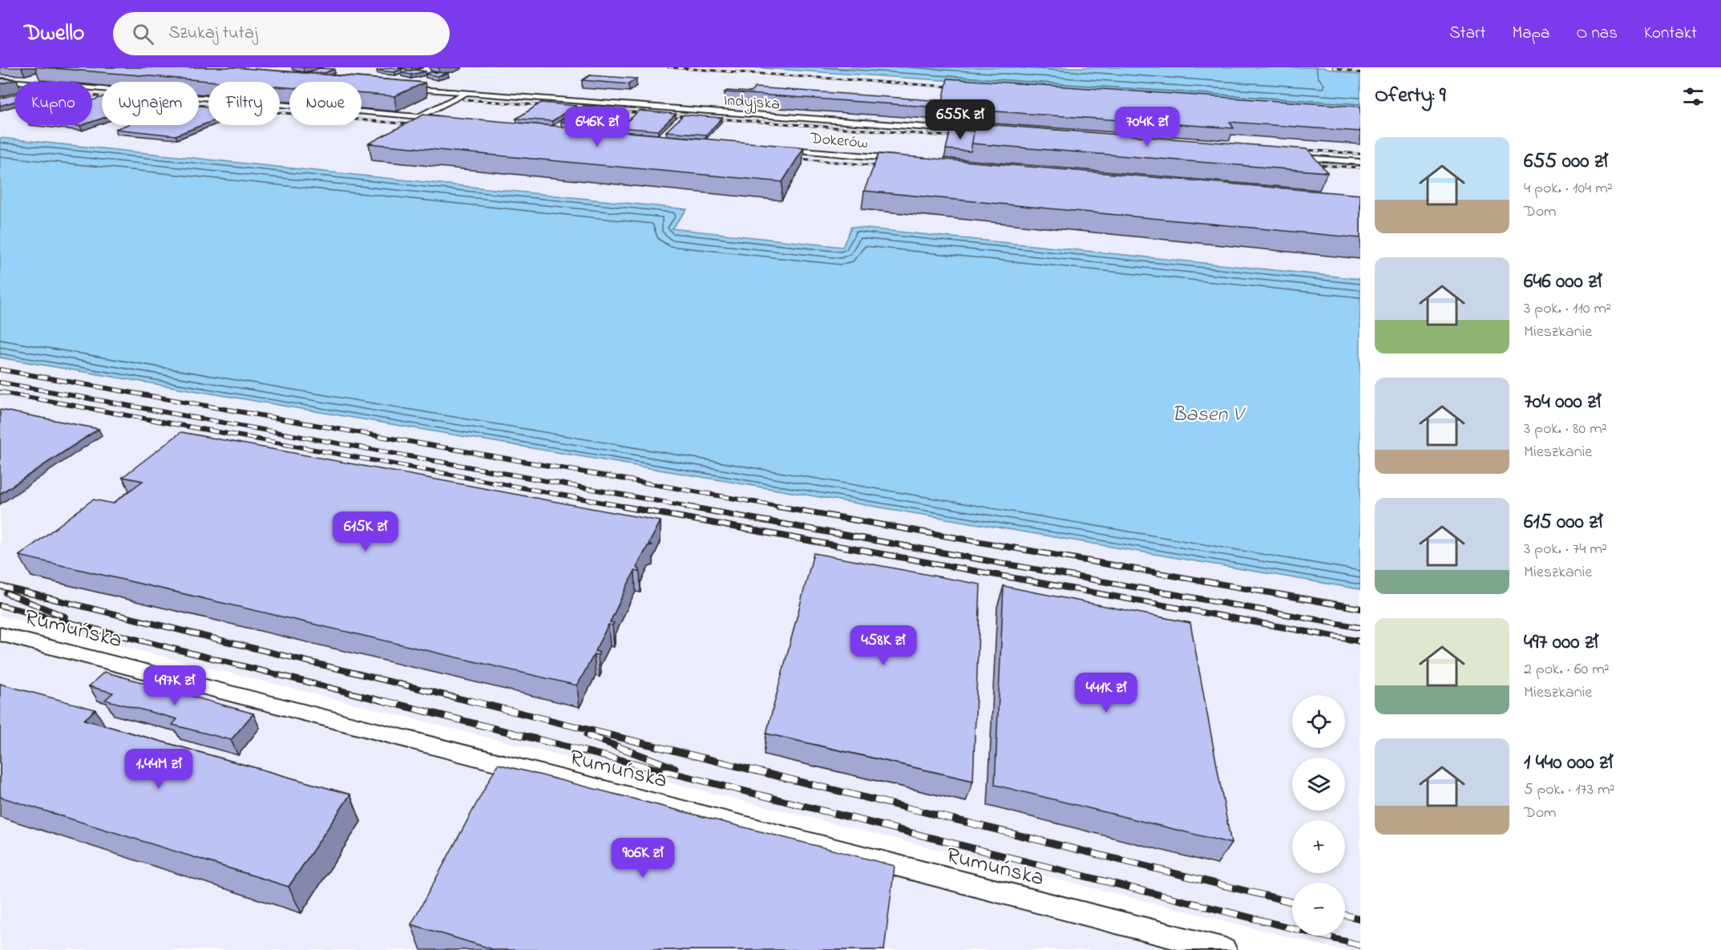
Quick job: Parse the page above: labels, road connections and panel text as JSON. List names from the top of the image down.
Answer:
{
  "streets": {
    "lane": ["Indyjska", "Dokerów", "Rumuńska"]
  },
  "water": ["Basen V"],
  "page": {
    "header": "Dwello",
    "search": "Szukaj tutaj",
    "nav": [
      "Start",
      "Mapa",
      "O nas",
      "Kontakt"
    ],
    "heading": "Oferty: 9",
    "chip": [
      "Kupno",
      "Wynajem",
      "Filtry",
      "Nowe"
    ],
    "price": [
      "655K zł",
      "646K zł",
      "704K zł",
      "615K zł",
      "458K zł",
      "497K zł",
      "441K zł",
      "1.44M zł",
      "906K zł"
    ],
    "list": [
      {
        "name": "655 000 zł",
        "note": "4 pok. · 104 m² · Dom"
      },
      {
        "name": "646 000 zł",
        "note": "3 pok. · 110 m² · Mieszkanie"
      },
      {
        "name": "704 000 zł",
        "note": "3 pok. · 80 m² · Mieszkanie"
      },
      {
        "name": "615 000 zł",
        "note": "3 pok. · 74 m² · Mieszkanie"
      },
      {
        "name": "497 000 zł",
        "note": "2 pok. · 60 m² · Mieszkanie"
      },
      {
        "name": "1 440 000 zł",
        "note": "5 pok. · 173 m² · Dom"
      }
    ],
    "map_buttons": ["+", "−"]
  }
}
